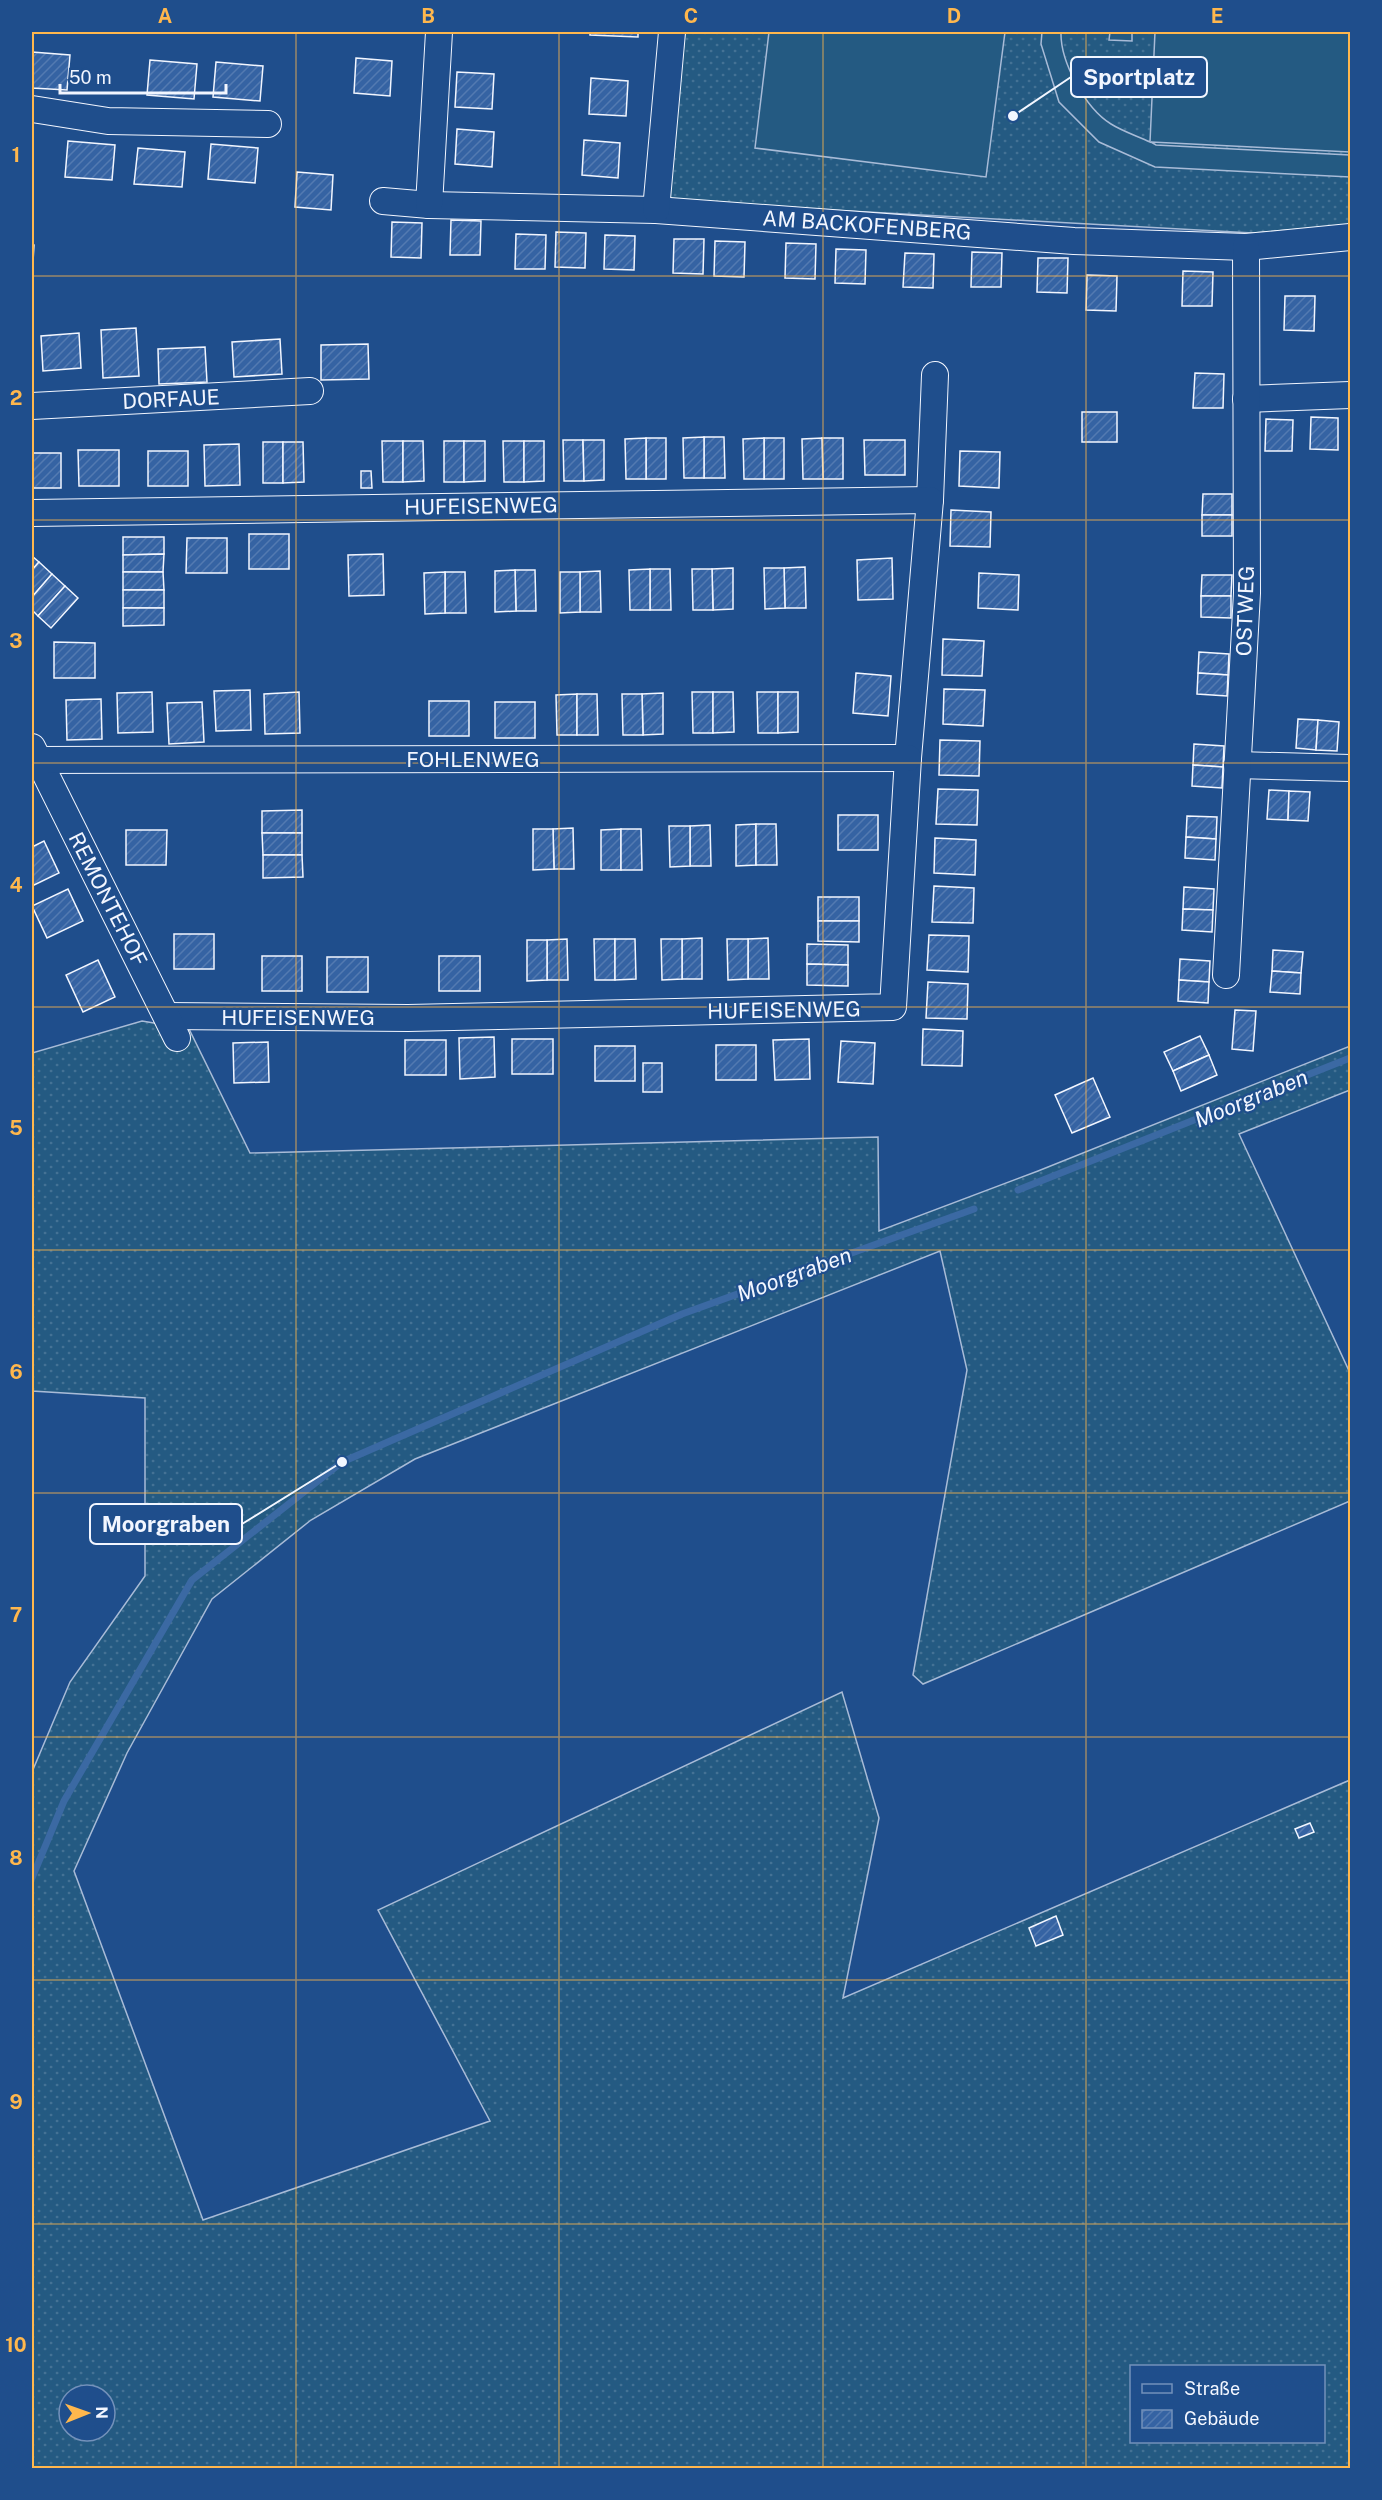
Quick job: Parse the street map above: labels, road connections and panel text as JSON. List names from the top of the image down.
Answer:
{
  "streets": {
    "street": [
      "AM BACKOFENBERG",
      "DORFAUE",
      "HUFEISENWEG",
      "OSTWEG",
      "FOHLENWEG",
      "REMONTEHOF"
    ]
  },
  "crossings": [
    ["AM BACKOFENBERG", "OSTWEG"],
    ["HUFEISENWEG", "FOHLENWEG"],
    ["HUFEISENWEG", "REMONTEHOF"],
    ["FOHLENWEG", "REMONTEHOF"]
  ],
  "water": ["Moorgraben"],
  "places": ["Sportplatz", "Moorgraben"],
  "legend": ["Straße", "Gebäude"],
  "scale_bar": "50 m",
  "north": "right",
  "grid": {
    "columns": [
      "A",
      "B",
      "C",
      "D",
      "E"
    ],
    "rows": [
      "1",
      "2",
      "3",
      "4",
      "5",
      "6",
      "7",
      "8",
      "9",
      "10"
    ]
  }
}
